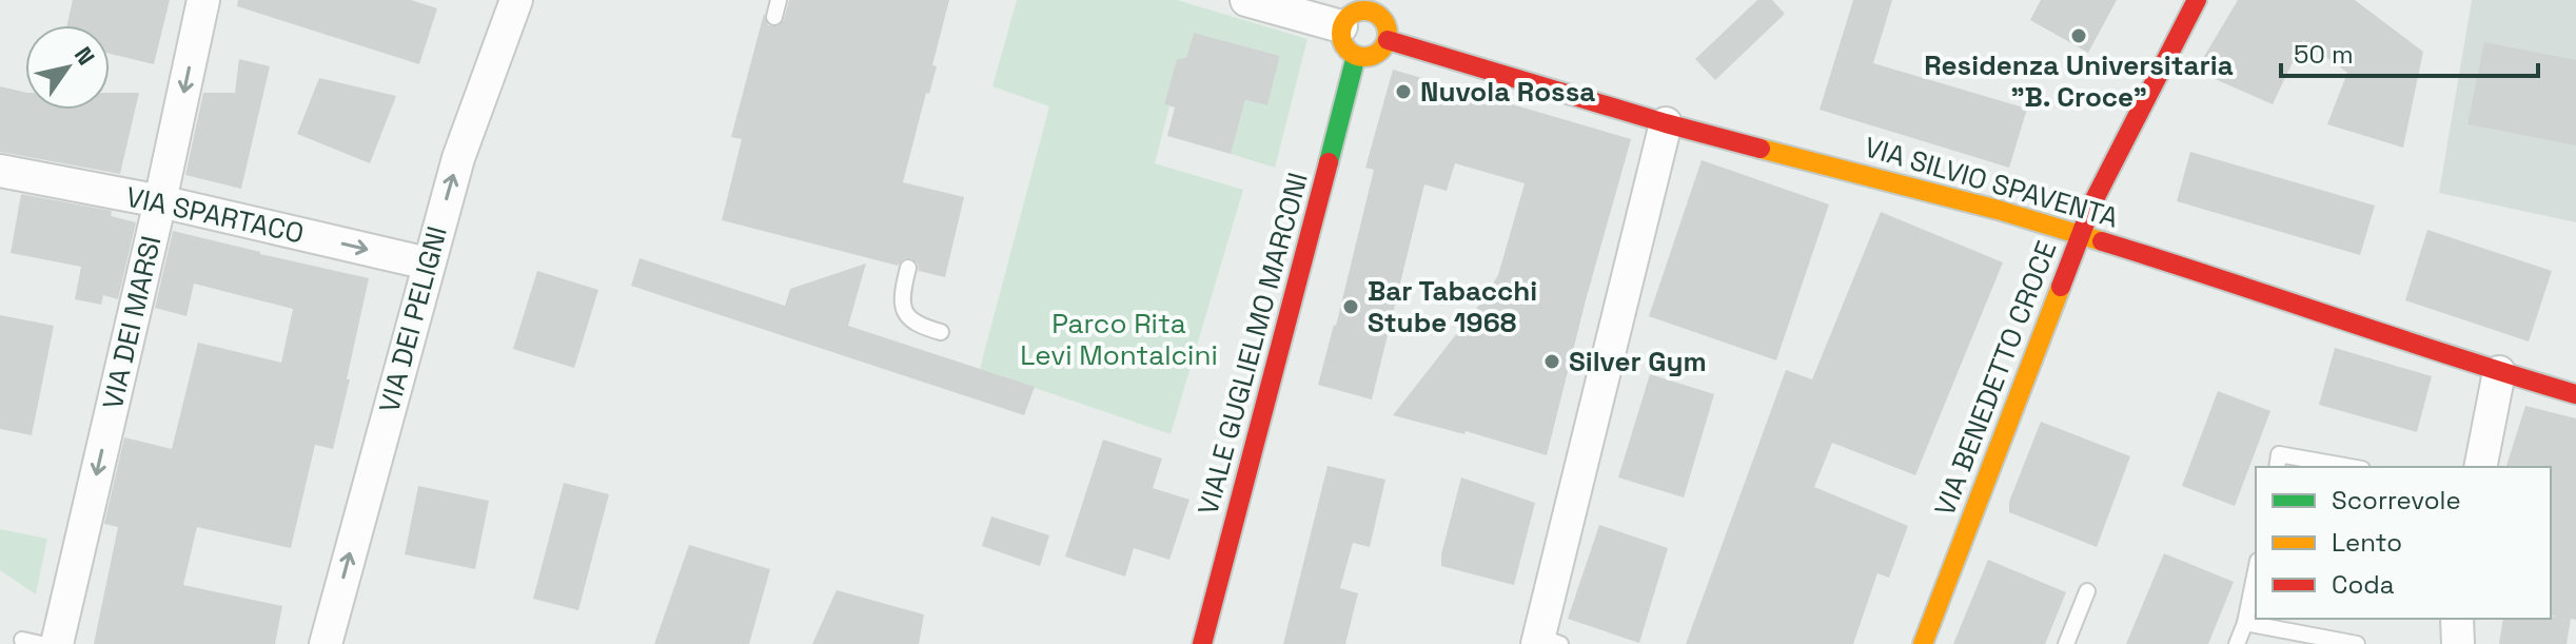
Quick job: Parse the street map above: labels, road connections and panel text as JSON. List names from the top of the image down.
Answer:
{
  "streets": {
    "street": [
      "VIA SILVIO SPAVENTA",
      "VIA SPARTACO",
      "VIA DEI PELIGNI",
      "VIA DEI MARSI",
      "VIALE GUGLIELMO MARCONI",
      "VIA BENEDETTO CROCE"
    ]
  },
  "crossings": [
    ["VIA SILVIO SPAVENTA", "VIALE GUGLIELMO MARCONI"],
    ["VIA SILVIO SPAVENTA", "VIA BENEDETTO CROCE"],
    ["VIA SPARTACO", "VIA DEI PELIGNI"],
    ["VIA SPARTACO", "VIA DEI MARSI"]
  ],
  "one_way": ["VIA SPARTACO", "VIA DEI PELIGNI", "VIA DEI MARSI"],
  "parks": ["Parco Rita Levi Montalcini"],
  "places": [
    "Residenza Universitaria \"B. Croce\"",
    "Nuvola Rossa",
    "Bar Tabacchi Stube 1968",
    "Silver Gym"
  ],
  "legend": ["Scorrevole", "Lento", "Coda"],
  "scale_bar": "50 m",
  "north": "top right"
}
